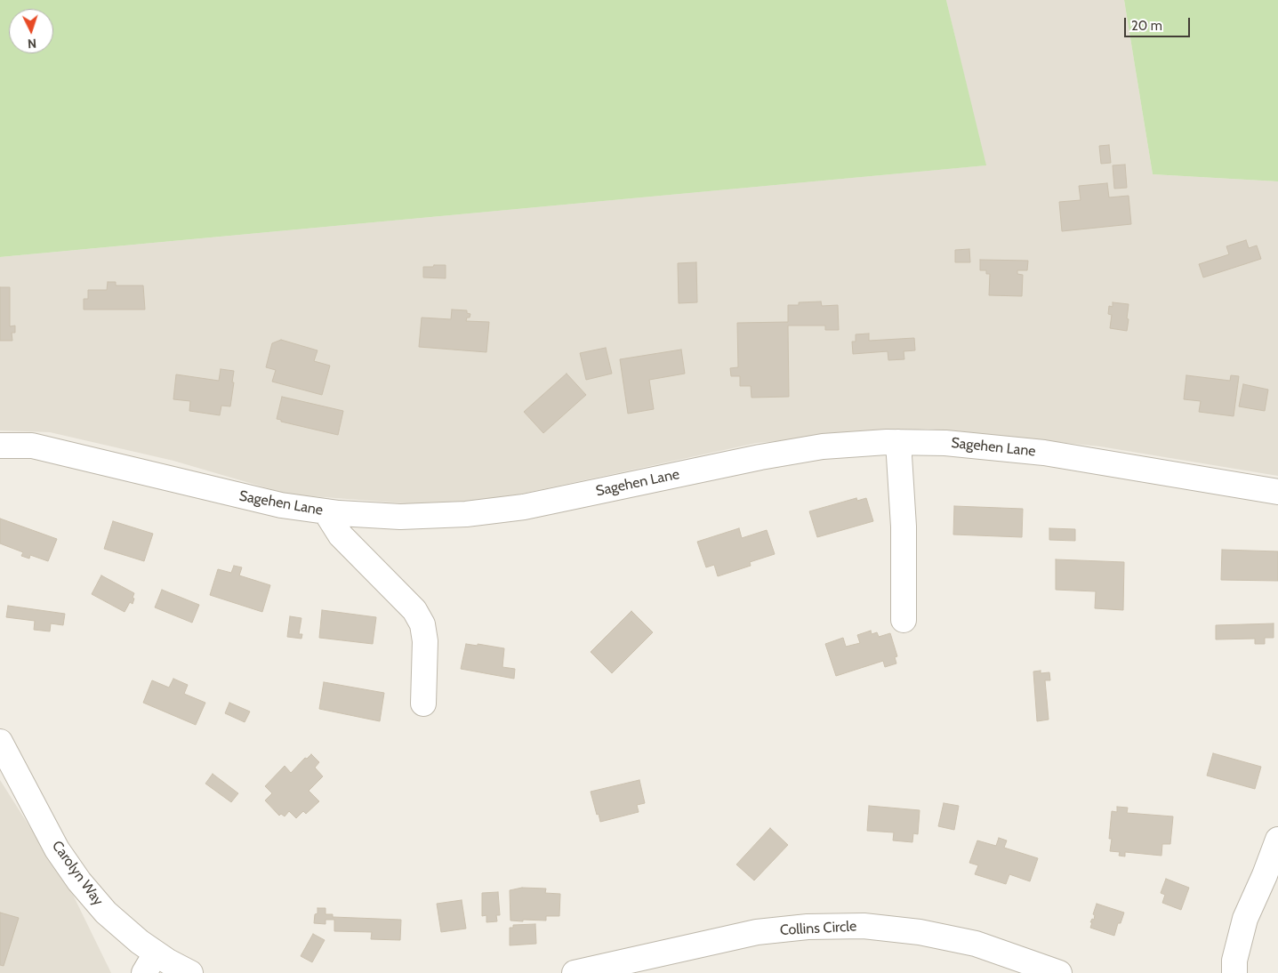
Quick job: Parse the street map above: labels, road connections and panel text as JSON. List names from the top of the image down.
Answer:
{
  "streets": {
    "street": ["Sagehen Lane", "Carolyn Way", "Collins Circle"]
  },
  "scale_bar": "20 m",
  "north": "bottom"
}
